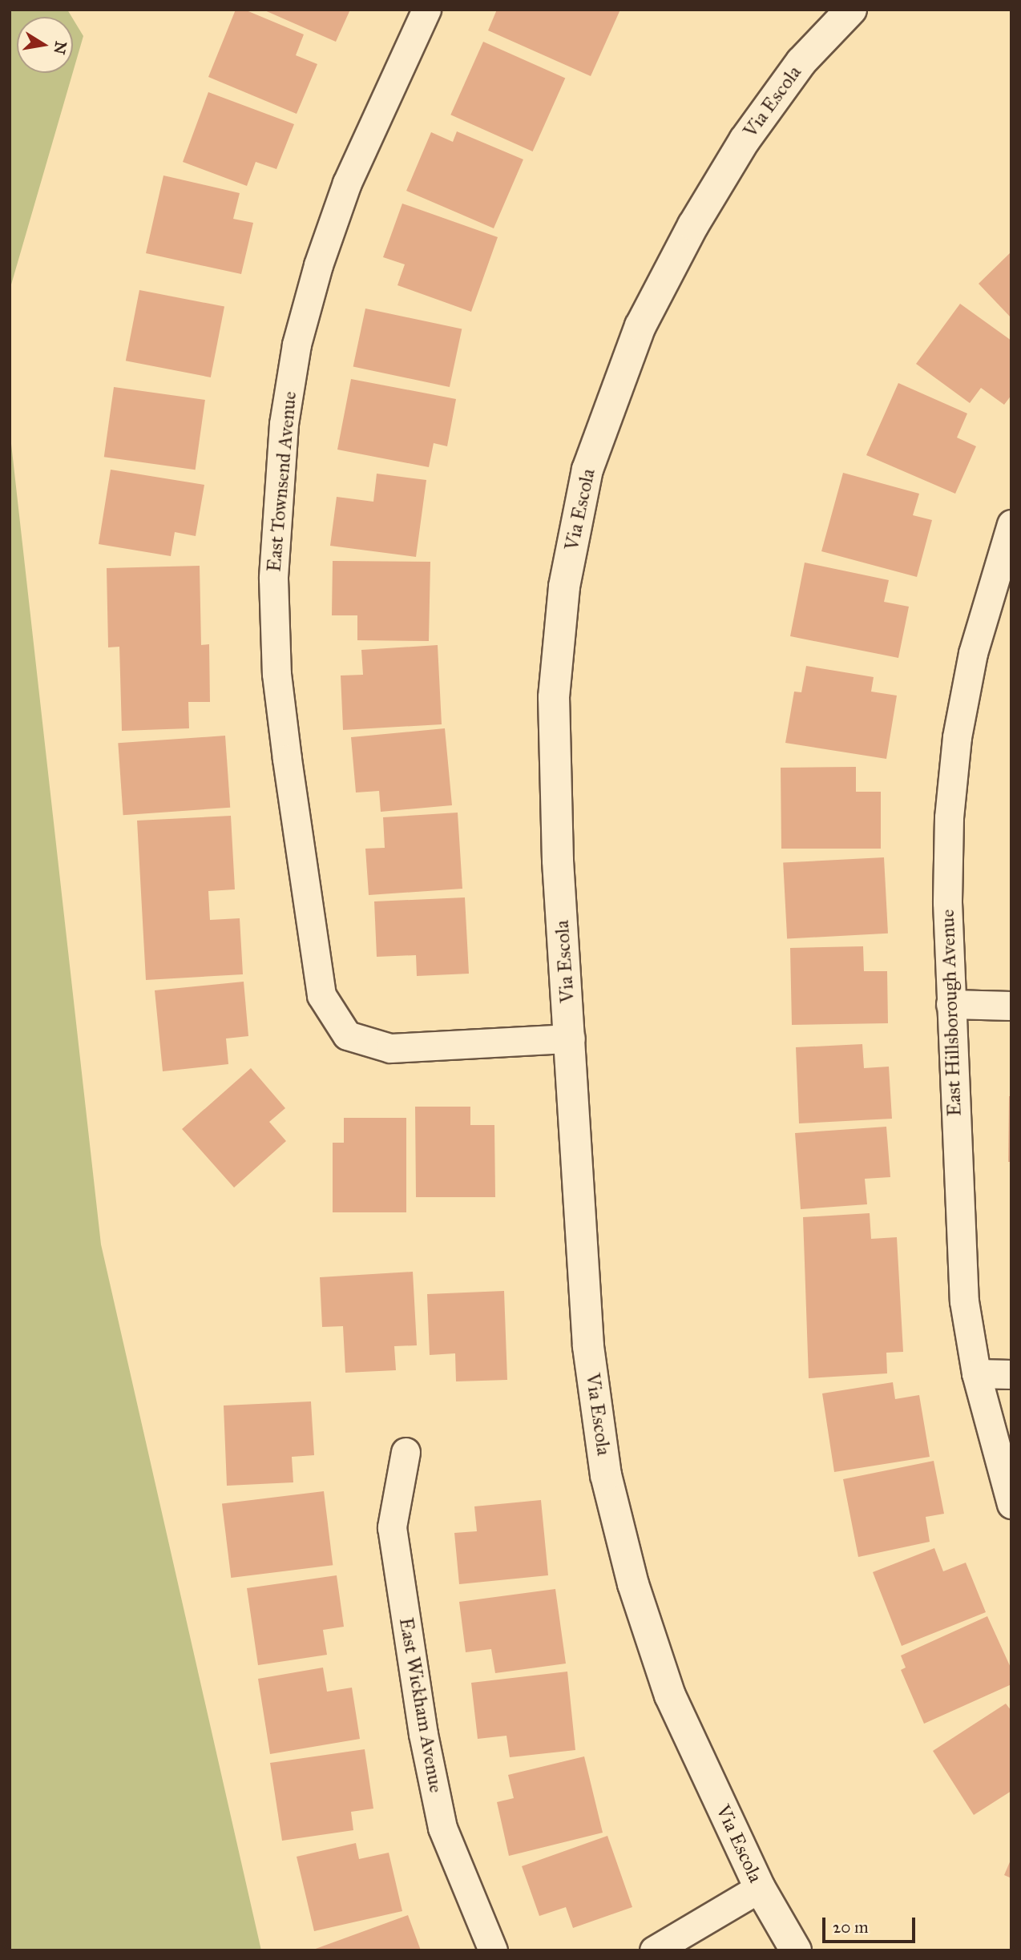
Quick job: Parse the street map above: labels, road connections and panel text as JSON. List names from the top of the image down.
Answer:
{
  "streets": {
    "main road": ["Via Escola"],
    "street": ["East Townsend Avenue", "East Hillsborough Avenue", "East Wickham Avenue"]
  },
  "crossings": [
    ["Via Escola", "East Townsend Avenue"]
  ],
  "scale_bar": "20 m",
  "north": "right"
}
